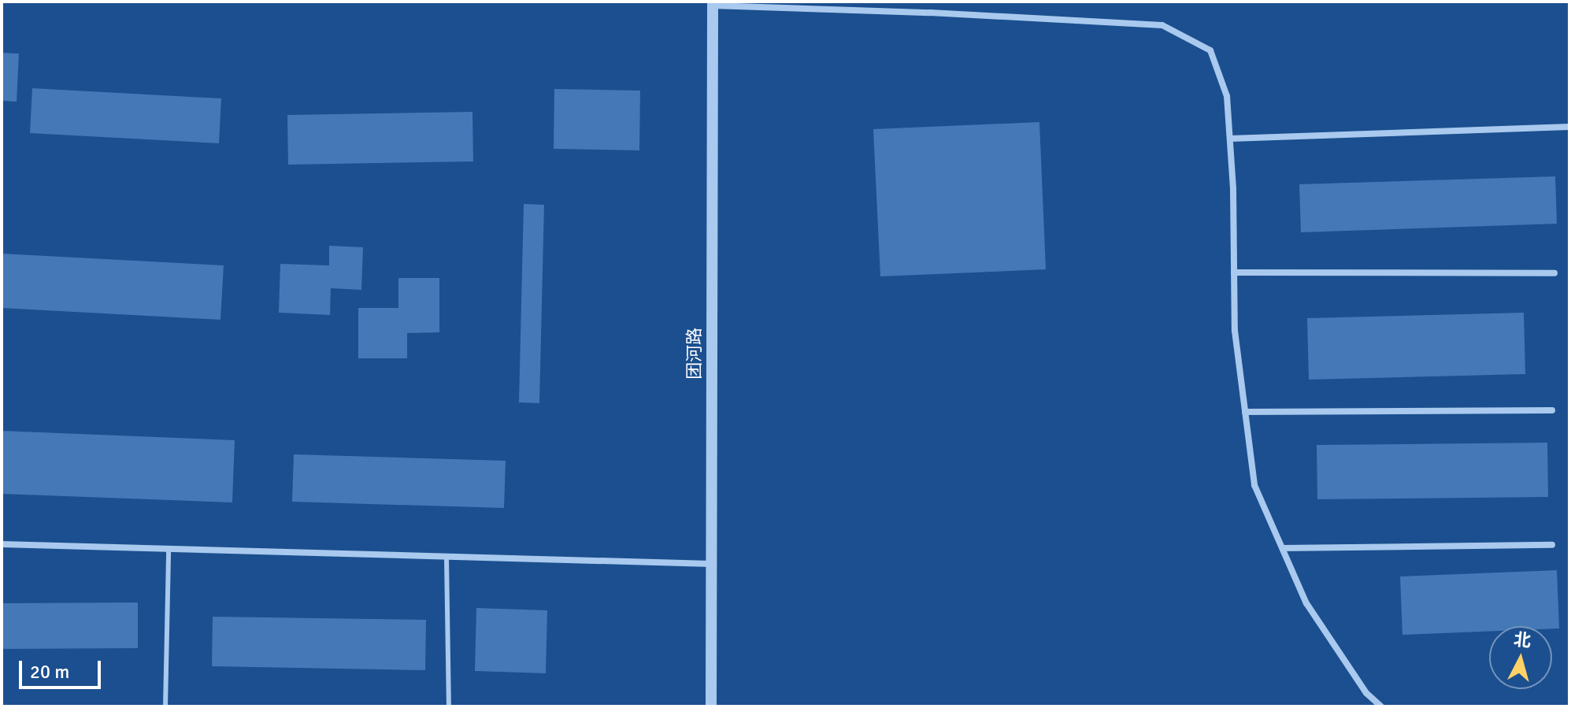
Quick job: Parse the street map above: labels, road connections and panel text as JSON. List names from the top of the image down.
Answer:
{
  "streets": {
    "street": ["团河路"]
  },
  "scale_bar": "20 m",
  "north": "top"
}
